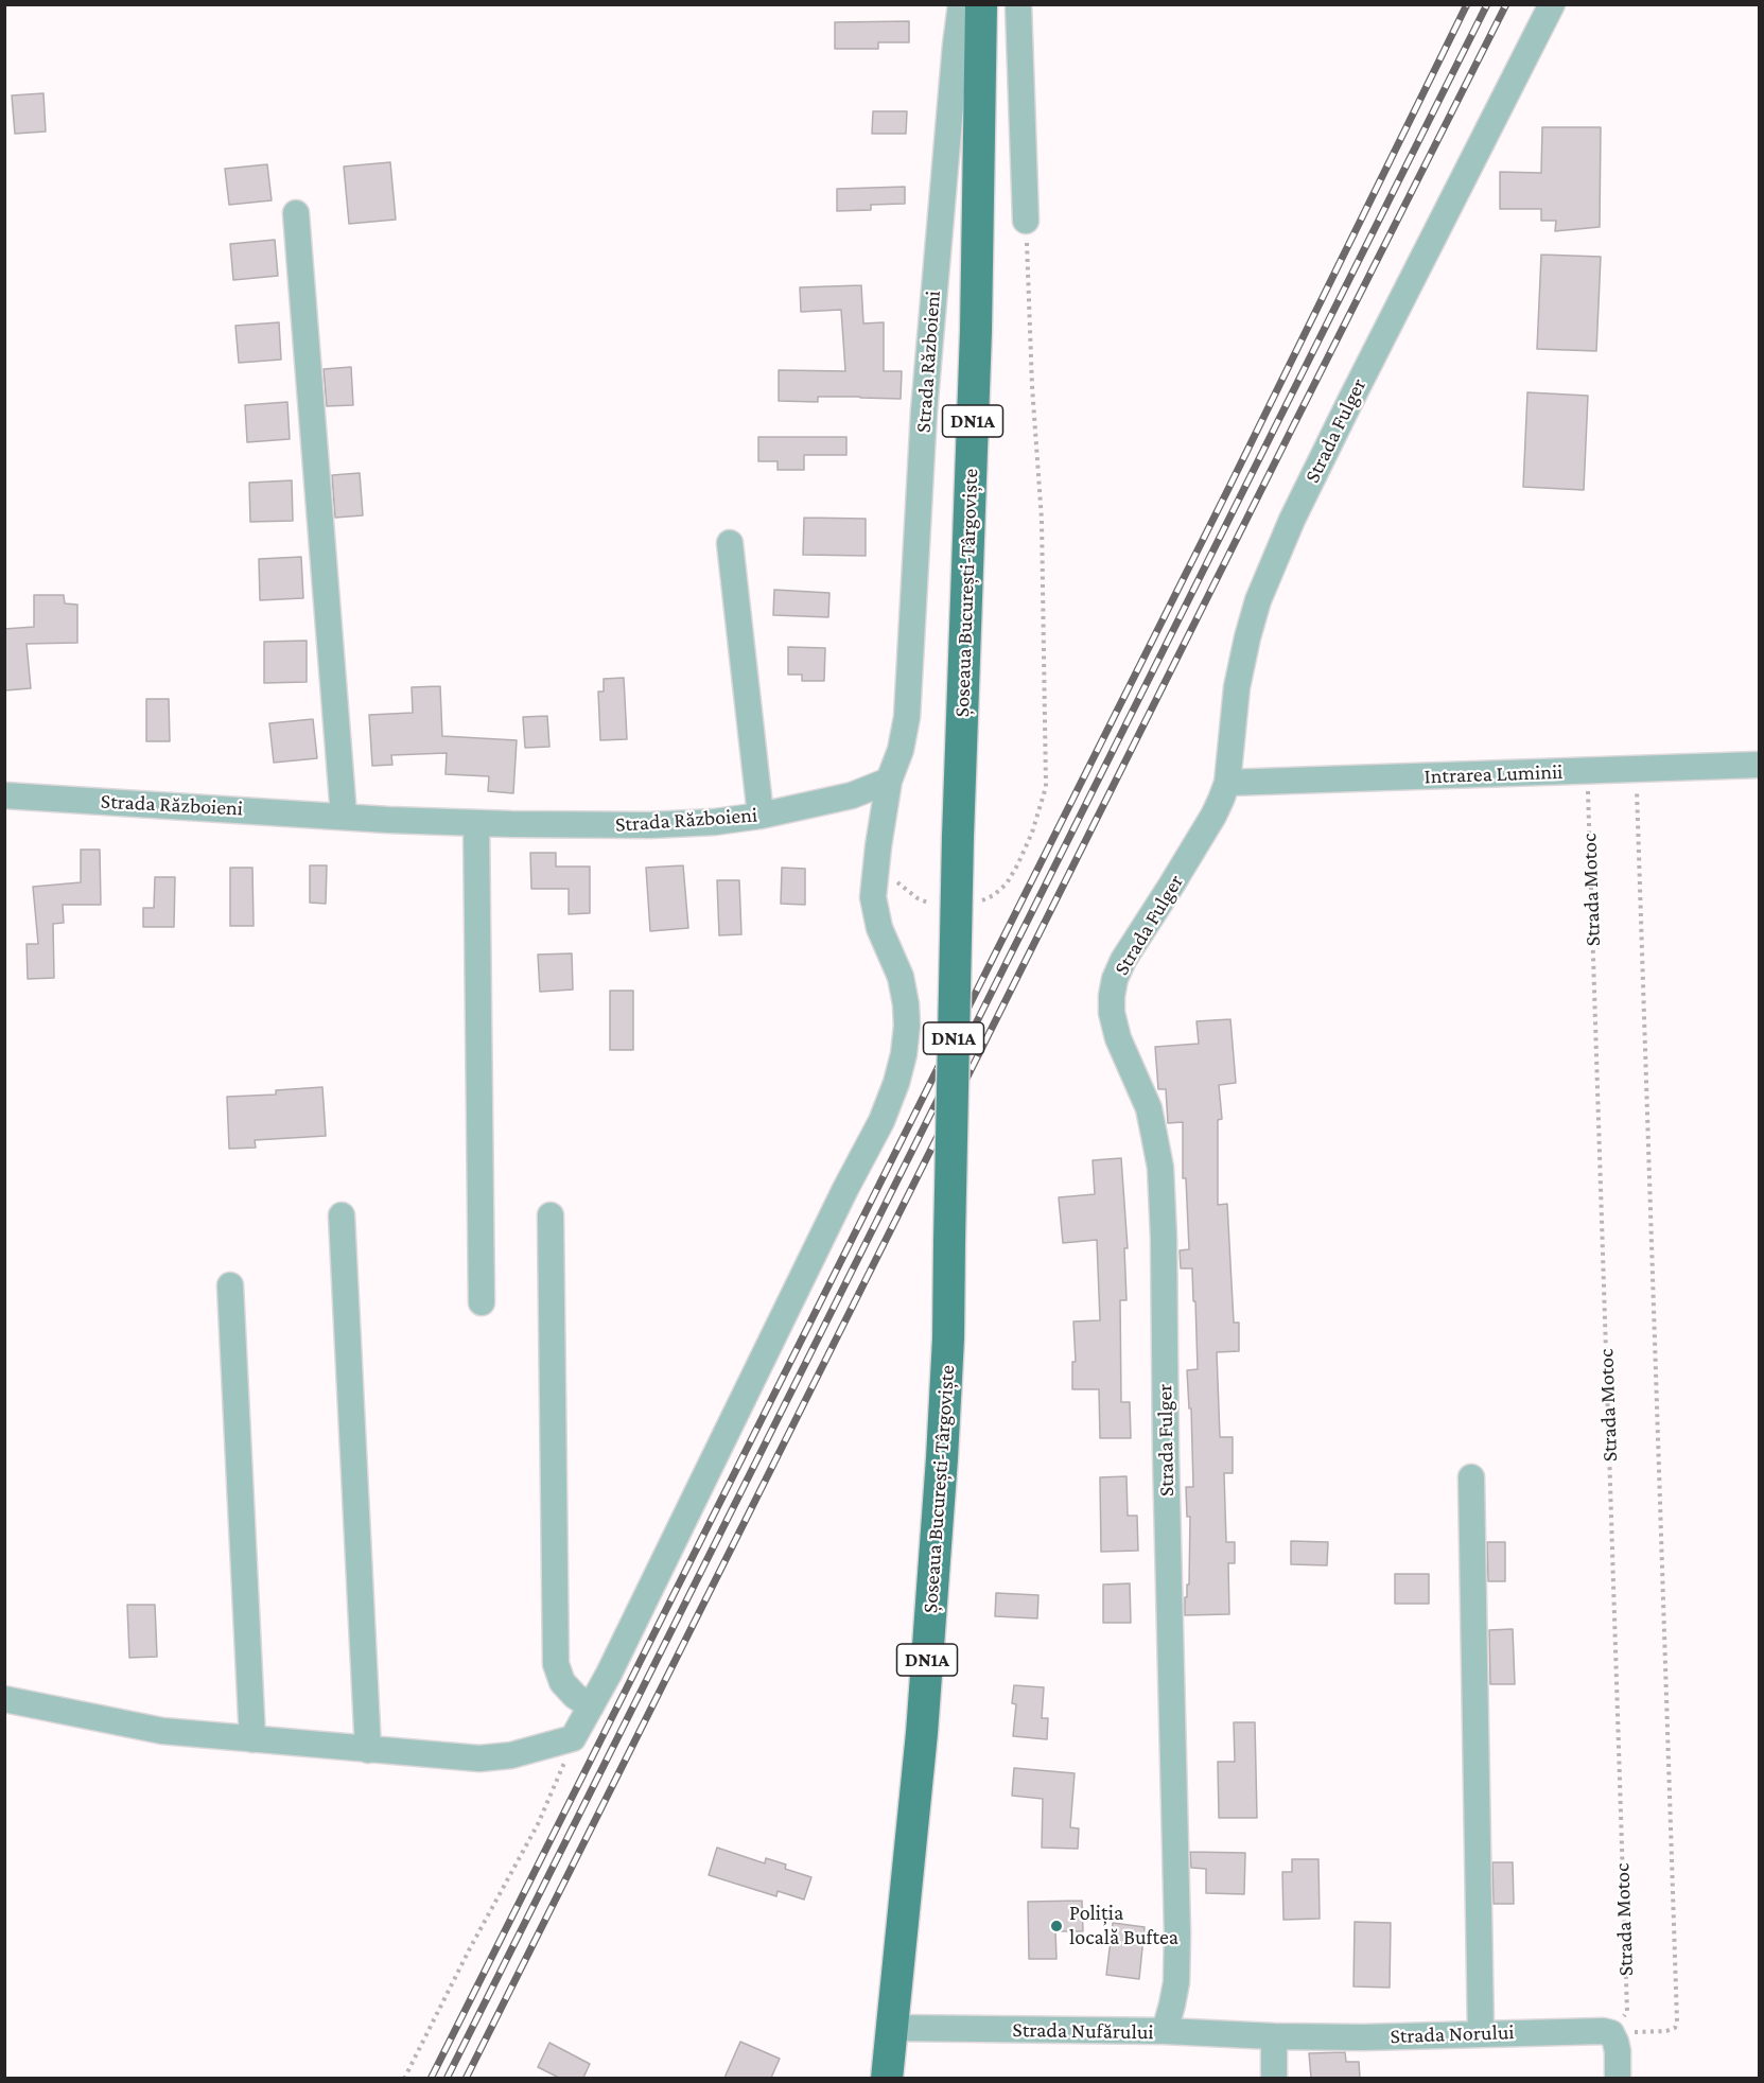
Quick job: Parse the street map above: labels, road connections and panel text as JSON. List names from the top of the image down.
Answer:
{
  "streets": {
    "main road": ["DN1A", "Șoseaua București-Târgoviște"],
    "street": [
      "Strada Războieni",
      "Strada Fulger",
      "Intrarea Luminii",
      "Strada Nufărului",
      "Strada Norului"
    ],
    "path": ["Strada Motoc"]
  },
  "crossings": [
    ["Strada Fulger", "Intrarea Luminii"],
    ["Strada Fulger", "Strada Nufărului"],
    ["Șoseaua București-Târgoviște", "Strada Nufărului"],
    ["Intrarea Luminii", "Strada Motoc"],
    ["Strada Motoc", "Strada Norului"],
    ["Strada Nufărului", "Strada Norului"]
  ],
  "places": ["Poliția locală Buftea"]
}
